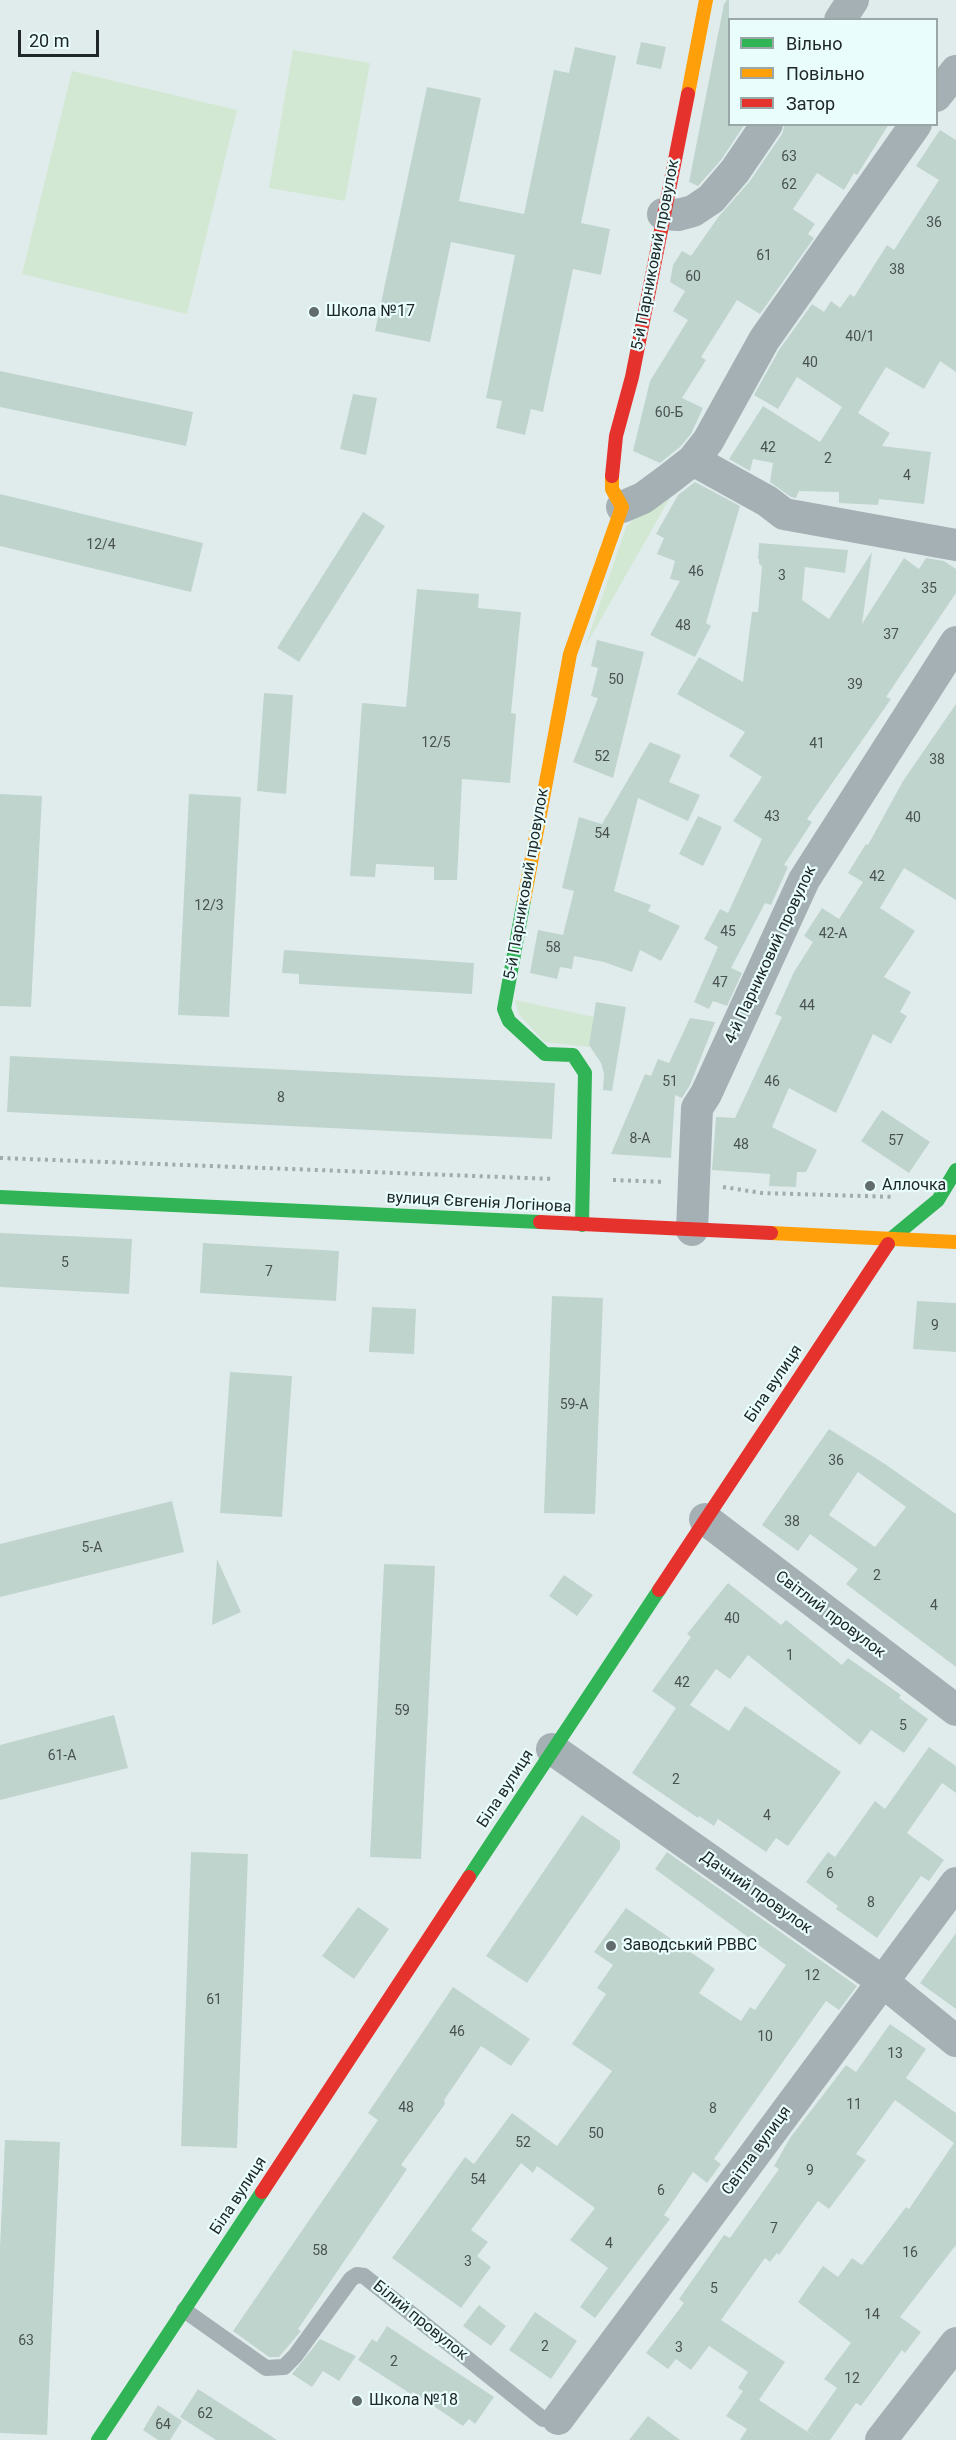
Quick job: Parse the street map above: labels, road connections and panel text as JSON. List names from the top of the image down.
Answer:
{
  "streets": {
    "street": [
      "5-й Парниковий провулок",
      "4-й Парниковий провулок",
      "вулиця Євгенія Логінова",
      "Біла вулиця",
      "Світлий провулок",
      "Дачний провулок",
      "Світла вулиця"
    ],
    "lane": ["Білий провулок"]
  },
  "crossings": [
    ["5-й Парниковий провулок", "вулиця Євгенія Логінова"],
    ["4-й Парниковий провулок", "вулиця Євгенія Логінова"],
    ["вулиця Євгенія Логінова", "Біла вулиця"],
    ["Біла вулиця", "Світлий провулок"],
    ["Біла вулиця", "Дачний провулок"],
    ["Біла вулиця", "Білий провулок"],
    ["Дачний провулок", "Світла вулиця"],
    ["Світла вулиця", "Білий провулок"]
  ],
  "places": [
    "Школа №17",
    "Аллочка",
    "Заводський РВВС",
    "Школа №18"
  ],
  "house_numbers": [
    "63",
    "62",
    "36",
    "61",
    "38",
    "60",
    "40/1",
    "40",
    "60-Б",
    "42",
    "2",
    "4",
    "12/4",
    "46",
    "3",
    "35",
    "48",
    "37",
    "50",
    "39",
    "12/5",
    "41",
    "52",
    "38",
    "43",
    "40",
    "54",
    "42",
    "12/3",
    "45",
    "42-А",
    "58",
    "47",
    "44",
    "51",
    "46",
    "8",
    "8-А",
    "57",
    "48",
    "5",
    "7",
    "9",
    "59-А",
    "36",
    "38",
    "5-А",
    "2",
    "4",
    "40",
    "1",
    "42",
    "59",
    "5",
    "61-А",
    "2",
    "4",
    "6",
    "8",
    "12",
    "61",
    "46",
    "10",
    "13",
    "11",
    "48",
    "8",
    "50",
    "52",
    "9",
    "54",
    "6",
    "7",
    "4",
    "58",
    "16",
    "3",
    "5",
    "14",
    "63",
    "2",
    "3",
    "2",
    "12",
    "62",
    "64"
  ],
  "legend": ["Вільно", "Повільно", "Затор"],
  "scale_bar": "20 m"
}
